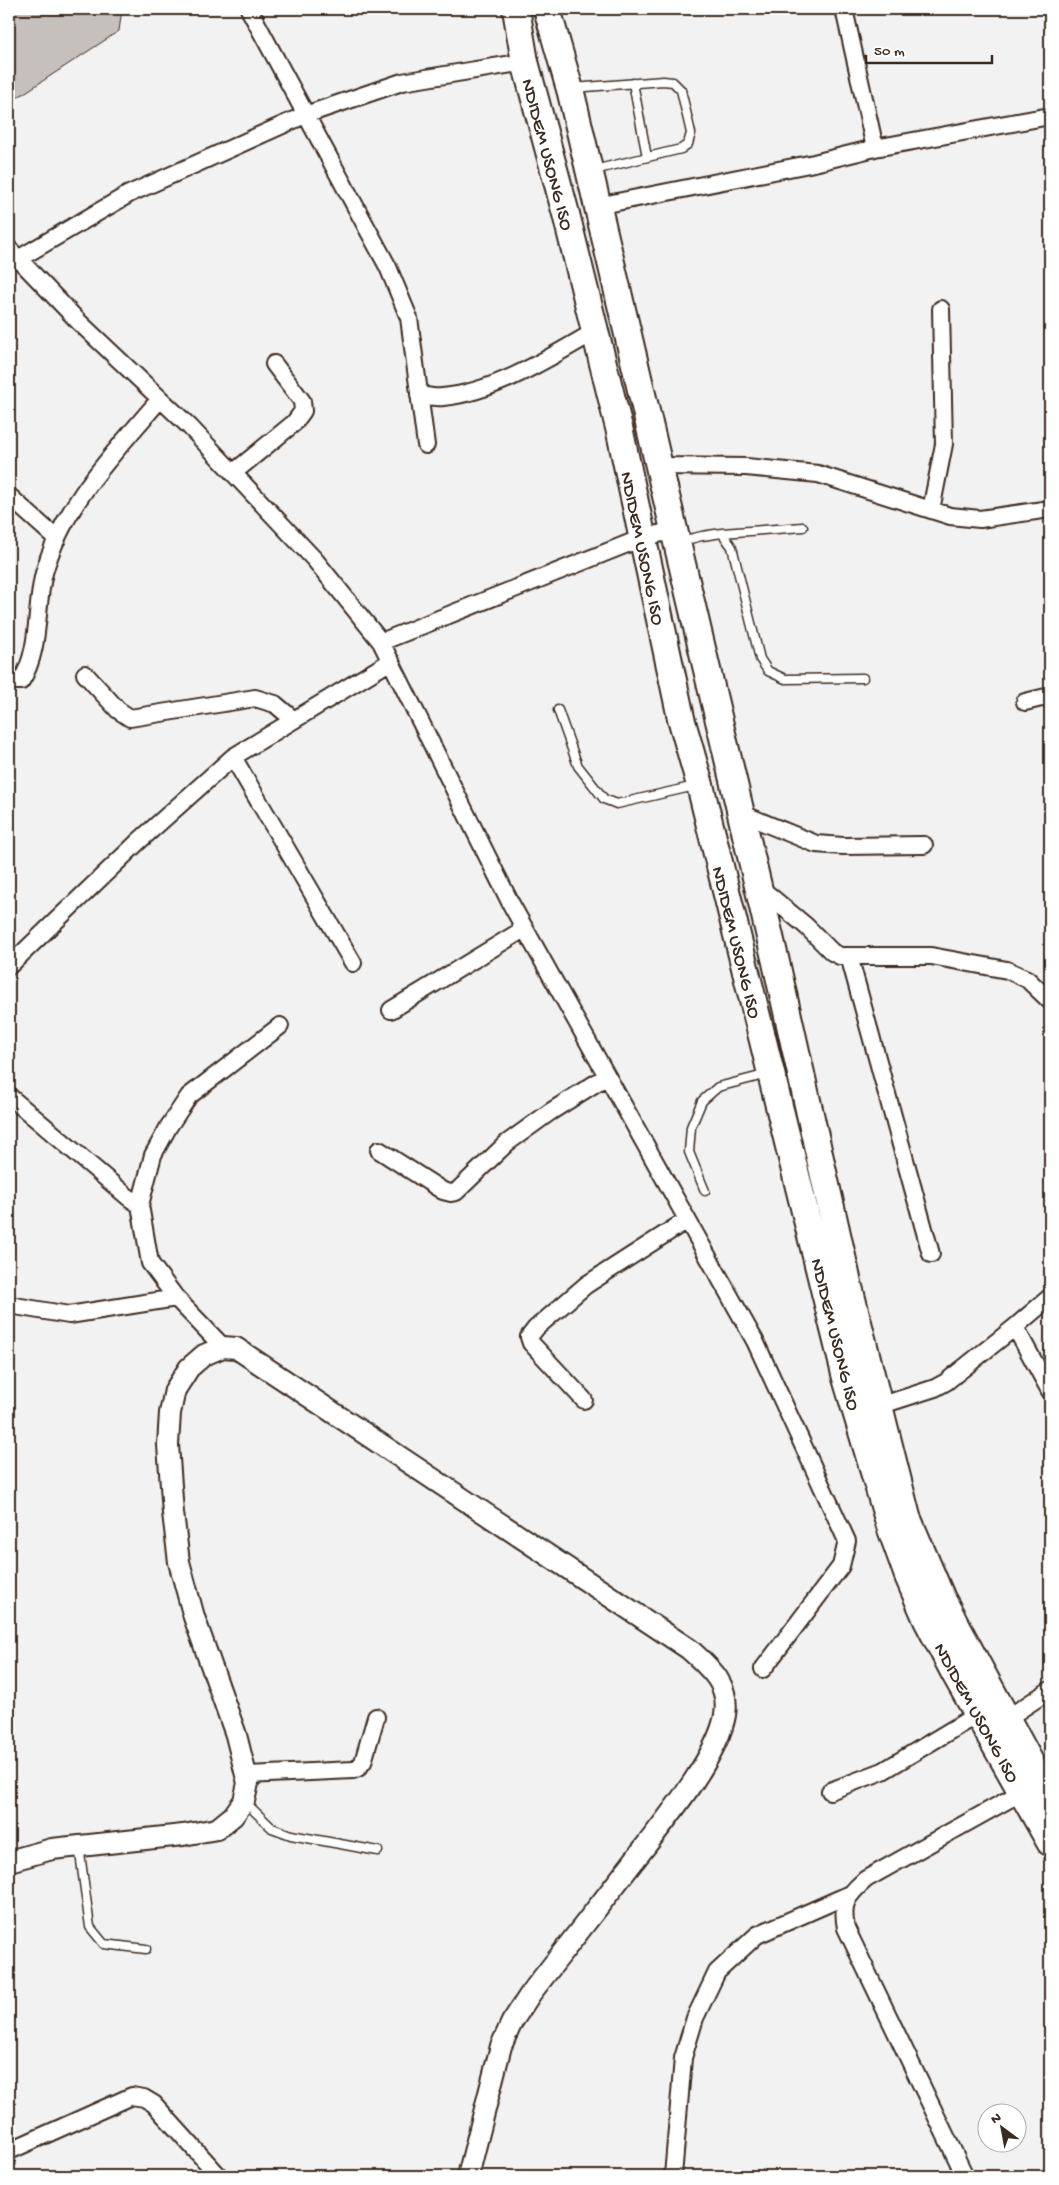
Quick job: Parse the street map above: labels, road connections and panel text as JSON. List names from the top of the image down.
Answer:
{
  "streets": {
    "highway": ["NDIDEM USONG ISO"]
  },
  "scale_bar": "50 m",
  "north": "top left"
}
